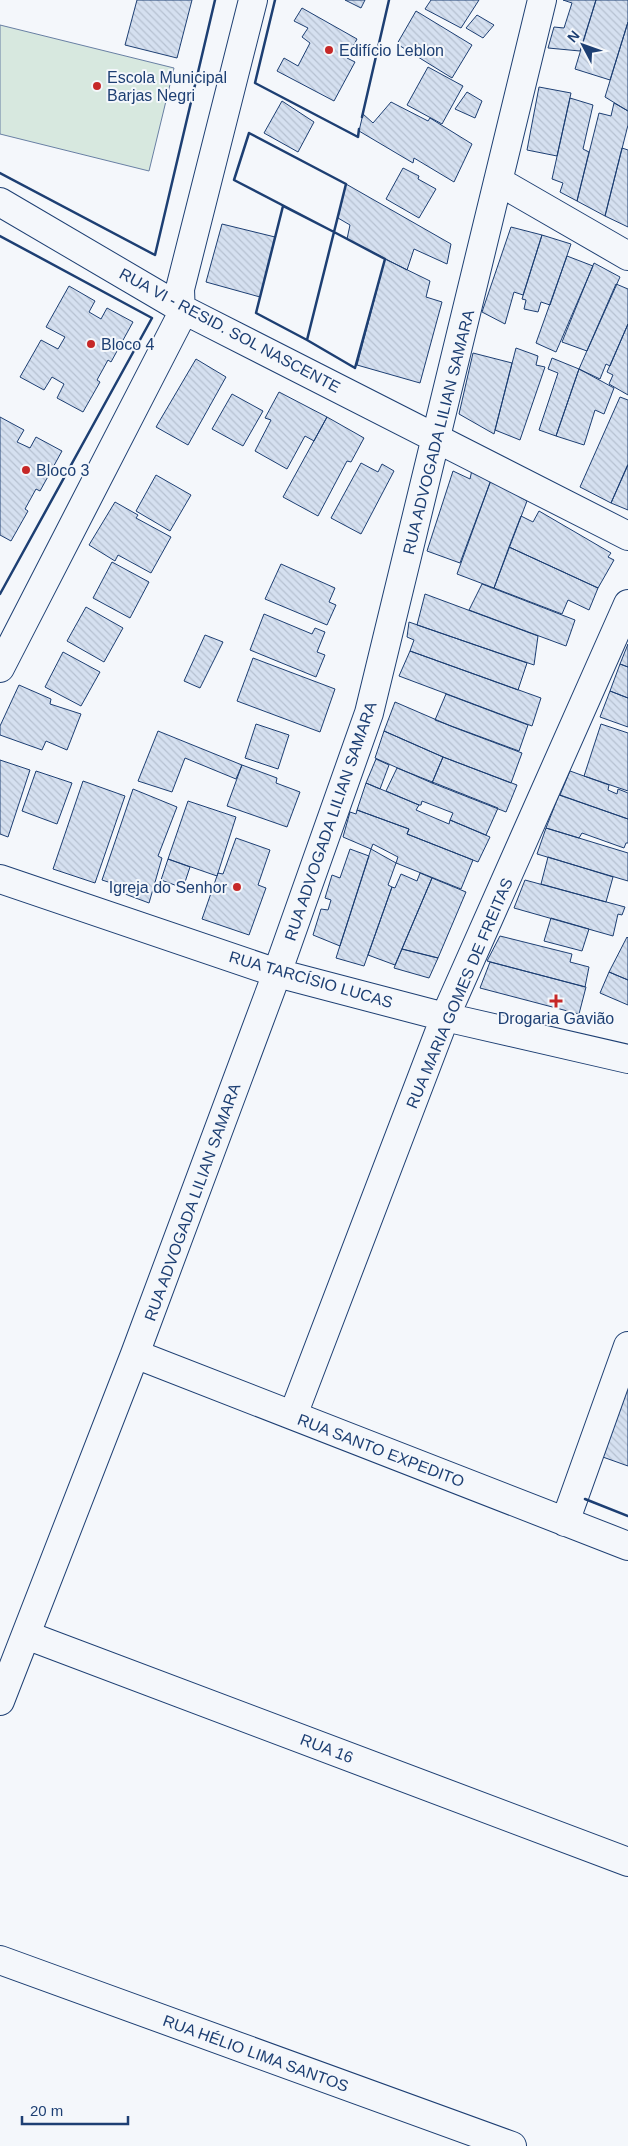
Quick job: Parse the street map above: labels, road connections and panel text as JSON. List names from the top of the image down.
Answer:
{
  "streets": {
    "street": [
      "RUA VI - RESID. SOL NASCENTE",
      "RUA ADVOGADA LILIAN SAMARA",
      "RUA TARCÍSIO LUCAS",
      "RUA MARIA GOMES DE FREITAS",
      "RUA SANTO EXPEDITO",
      "RUA 16",
      "RUA HÉLIO LIMA SANTOS"
    ]
  },
  "crossings": [
    ["RUA VI - RESID. SOL NASCENTE", "RUA ADVOGADA LILIAN SAMARA"],
    ["RUA ADVOGADA LILIAN SAMARA", "RUA TARCÍSIO LUCAS"],
    ["RUA ADVOGADA LILIAN SAMARA", "RUA SANTO EXPEDITO"],
    ["RUA ADVOGADA LILIAN SAMARA", "RUA 16"],
    ["RUA TARCÍSIO LUCAS", "RUA MARIA GOMES DE FREITAS"],
    ["RUA MARIA GOMES DE FREITAS", "RUA SANTO EXPEDITO"]
  ],
  "places": {
    "other": [
      "Edifício Leblon",
      "Escola Municipal Barjas Negri",
      "Bloco 4",
      "Bloco 3",
      "Igreja do Senhor"
    ],
    "health": ["Drogaria Gavião"]
  },
  "scale_bar": "20 m",
  "north": "top left"
}
